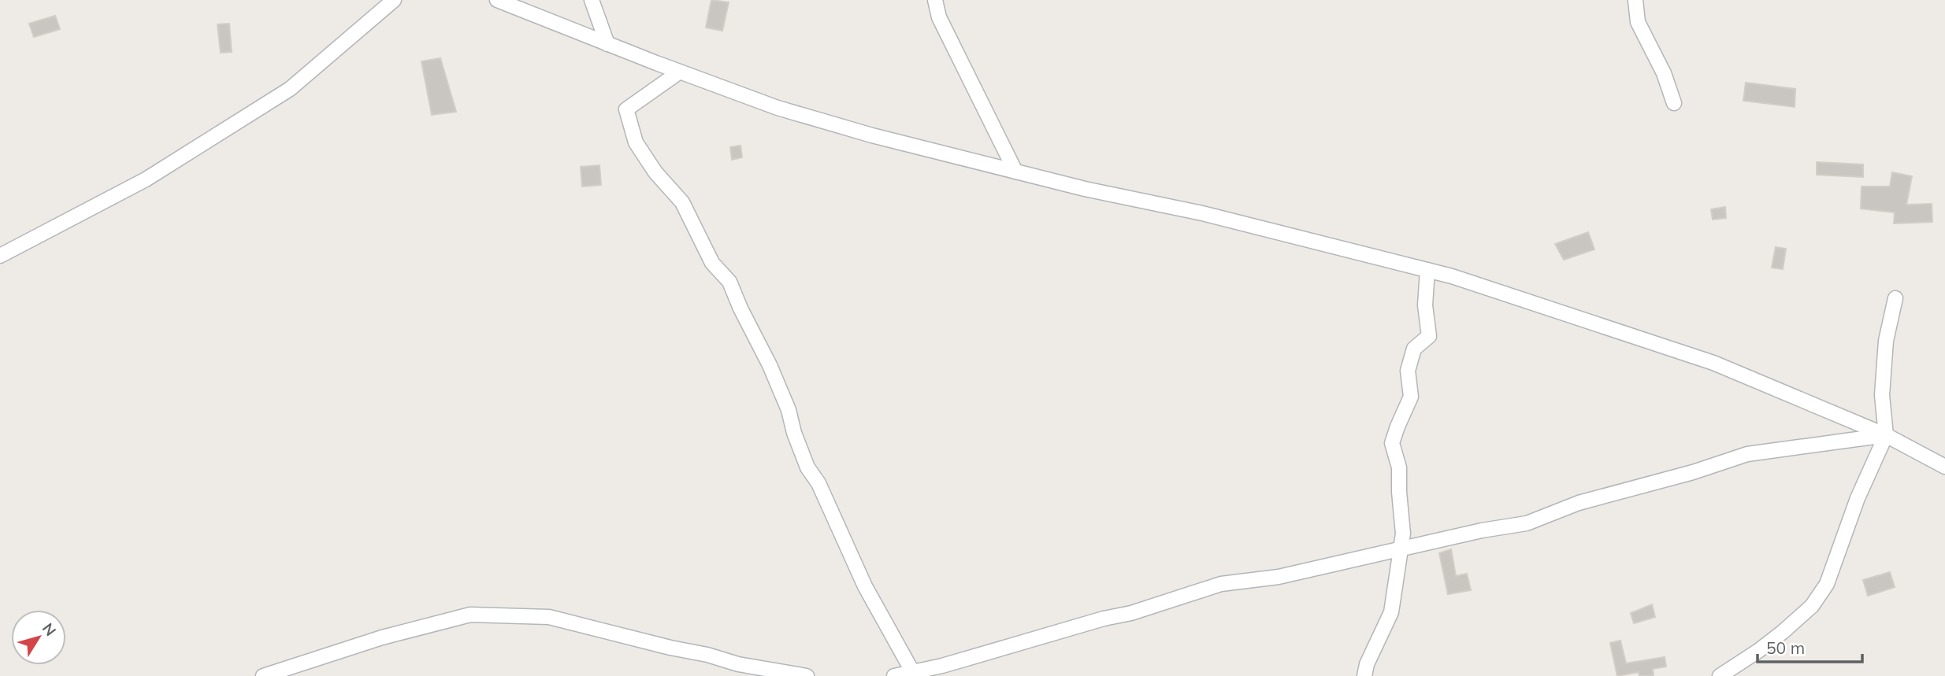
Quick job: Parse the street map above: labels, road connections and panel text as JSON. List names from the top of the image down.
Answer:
{
  "scale_bar": "50 m",
  "north": "top right"
}
